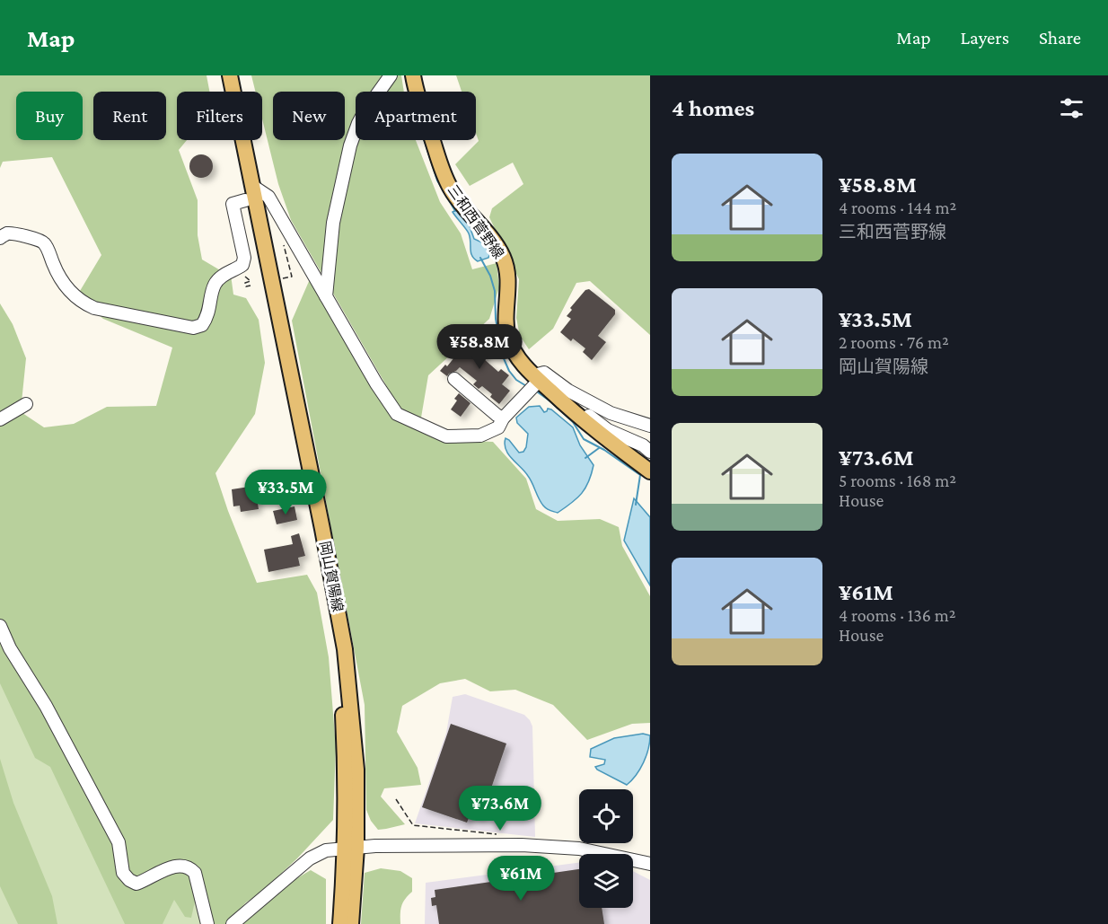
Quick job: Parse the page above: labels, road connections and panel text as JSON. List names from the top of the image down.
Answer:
{
  "streets": {
    "main road": ["三和西菅野線", "岡山賀陽線"]
  },
  "page": {
    "header": "Map",
    "nav": ["Map", "Layers", "Share"],
    "heading": "4 homes",
    "chip": [
      "Buy",
      "Rent",
      "Filters",
      "New",
      "Apartment"
    ],
    "list": [
      {
        "name": "¥58.8M",
        "note": "4 rooms · 144 m² · 三和西菅野線"
      },
      {
        "name": "¥33.5M",
        "note": "2 rooms · 76 m² · 岡山賀陽線"
      },
      {
        "name": "¥73.6M",
        "note": "5 rooms · 168 m² · House"
      },
      {
        "name": "¥61M",
        "note": "4 rooms · 136 m² · House"
      }
    ],
    "price": [
      "¥58.8M",
      "¥33.5M",
      "¥73.6M",
      "¥61M"
    ]
  }
}
